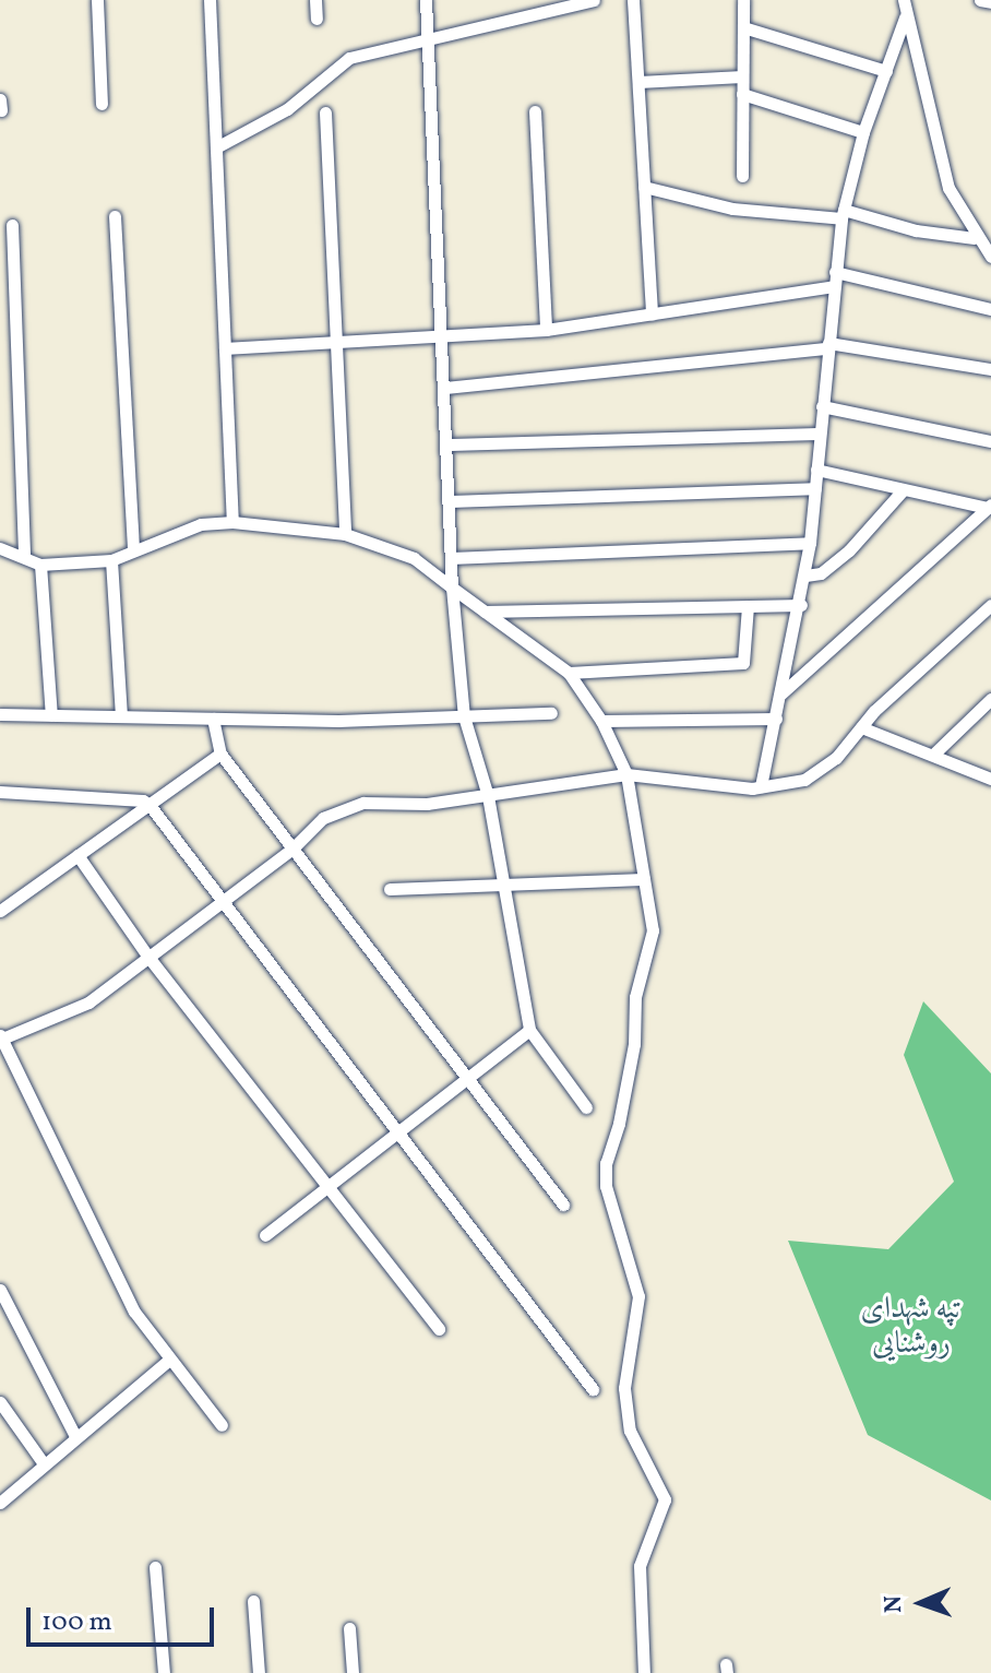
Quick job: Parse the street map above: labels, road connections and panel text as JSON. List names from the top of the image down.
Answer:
{
  "parks": ["تپه شهدای روشنایی"],
  "scale_bar": "100 m",
  "north": "left"
}
